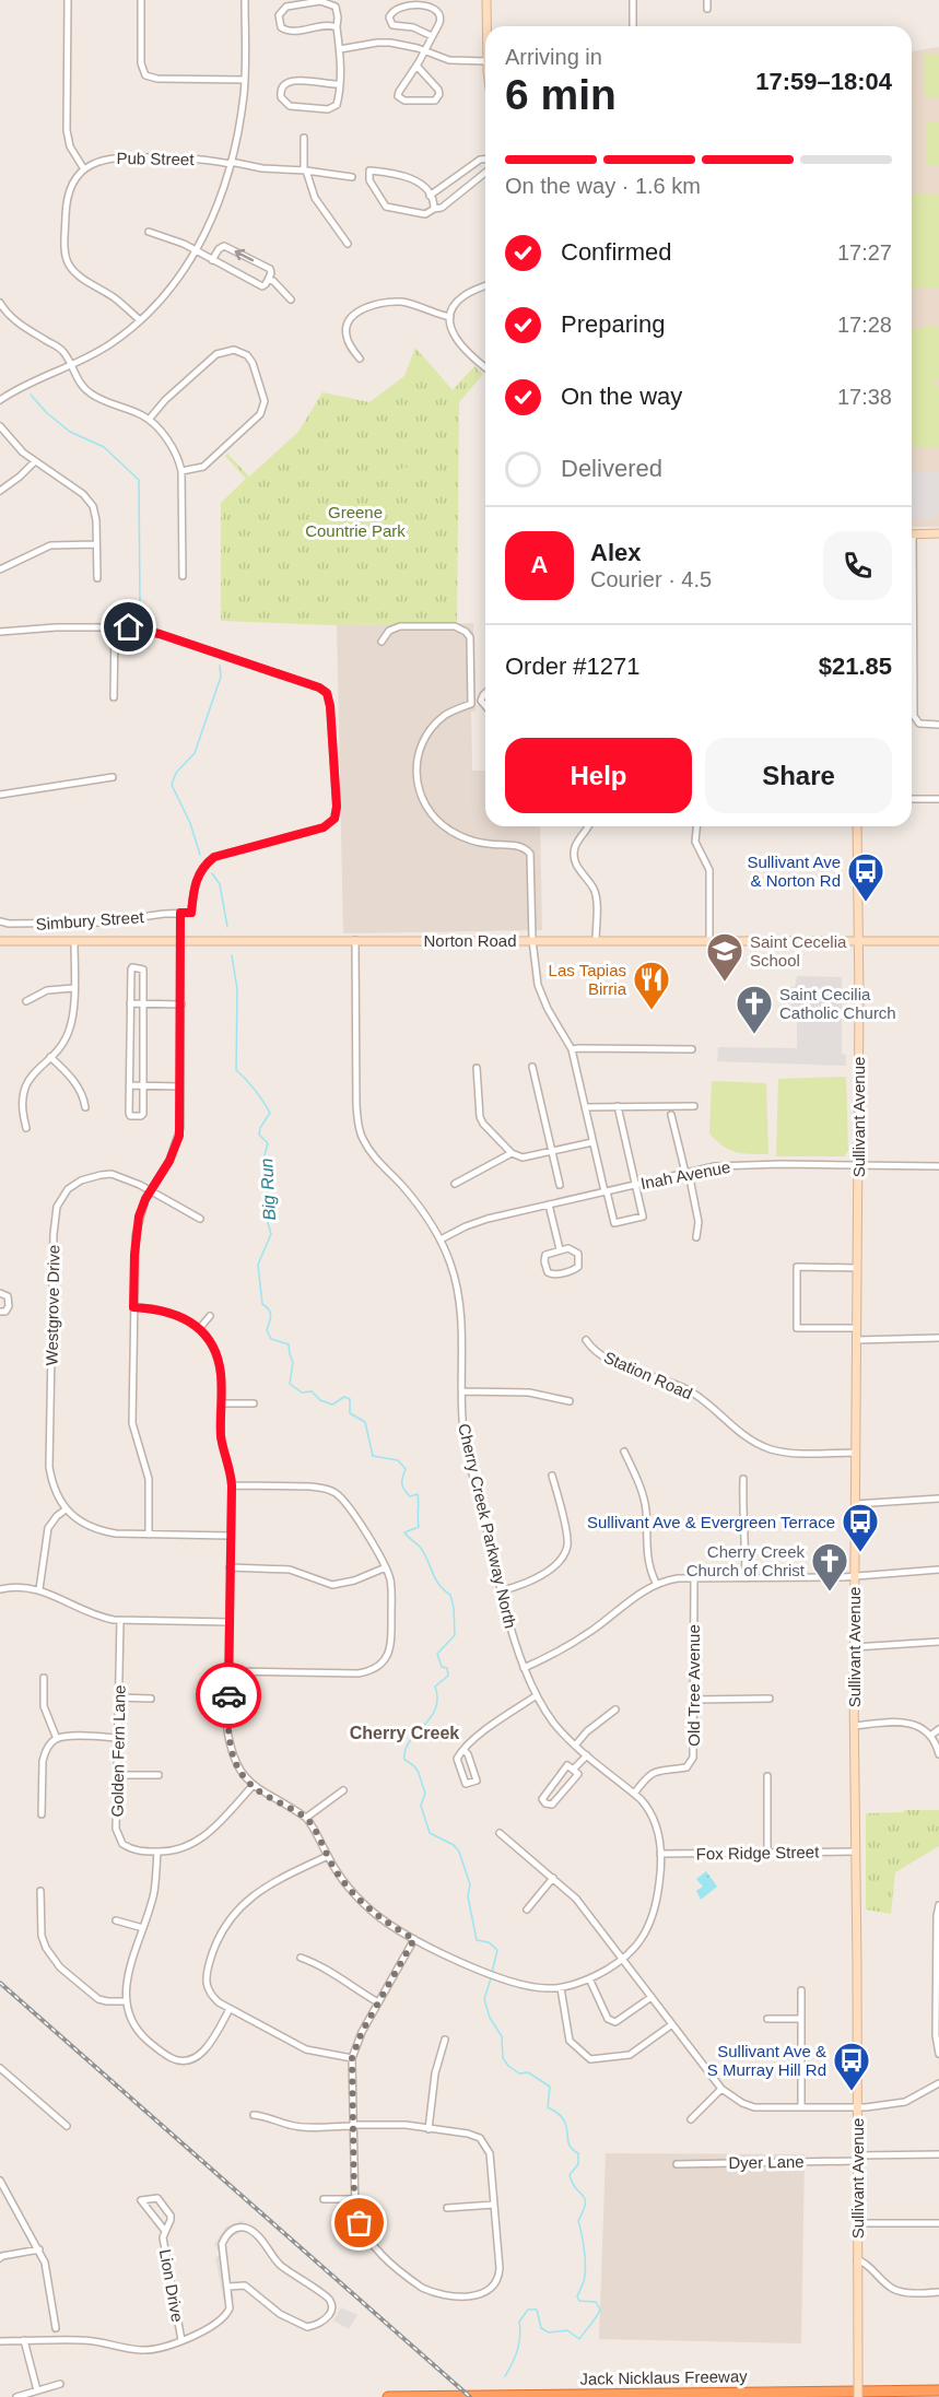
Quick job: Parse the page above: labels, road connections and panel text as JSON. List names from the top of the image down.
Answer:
{
  "streets": {
    "highway": ["Jack Nicklaus Freeway"],
    "street": [
      "Pub Street",
      "Simbury Street",
      "Norton Road",
      "Sullivant Avenue",
      "Inah Avenue",
      "Westgrove Drive",
      "Station Road",
      "Cherry Creek Parkway North",
      "Old Tree Avenue",
      "Golden Fern Lane",
      "Fox Ridge Street",
      "Dyer Lane",
      "Lion Drive"
    ]
  },
  "crossings": [
    ["Norton Road", "Sullivant Avenue"],
    ["Norton Road", "Cherry Creek Parkway North"],
    ["Sullivant Avenue", "Inah Avenue"],
    ["Sullivant Avenue", "Station Road"],
    ["Sullivant Avenue", "Fox Ridge Street"],
    ["Sullivant Avenue", "Dyer Lane"],
    ["Inah Avenue", "Cherry Creek Parkway North"],
    ["Cherry Creek Parkway North", "Old Tree Avenue"],
    ["Cherry Creek Parkway North", "Fox Ridge Street"]
  ],
  "districts": ["Cherry Creek"],
  "water": ["Big Run"],
  "parks": ["Greene Countrie Park"],
  "places": {
    "bus stop": ["Sullivant Ave & Norton Rd", "Sullivant Ave & Evergreen Terrace", "Sullivant Ave & S Murray Hill Rd"],
    "school or university": ["Saint Cecelia School"],
    "restaurant": ["Las Tapias Birria"],
    "church": ["Saint Cecilia Catholic Church", "Cherry Creek Church of Christ"]
  },
  "page": {
    "heading": ["6 min", "Arriving in", "17:59–18:04"],
    "panel": [
      "Alex",
      "Courier · 4.5",
      "Order #1271",
      "$21.85"
    ],
    "bar": "On the way · 1.6 km",
    "list": [
      ["Confirmed", "17:27"],
      ["Preparing", "17:28"],
      ["On the way", "17:38"],
      "Delivered"
    ],
    "round": "A",
    "buttons": ["Help", "Share"]
  }
}
